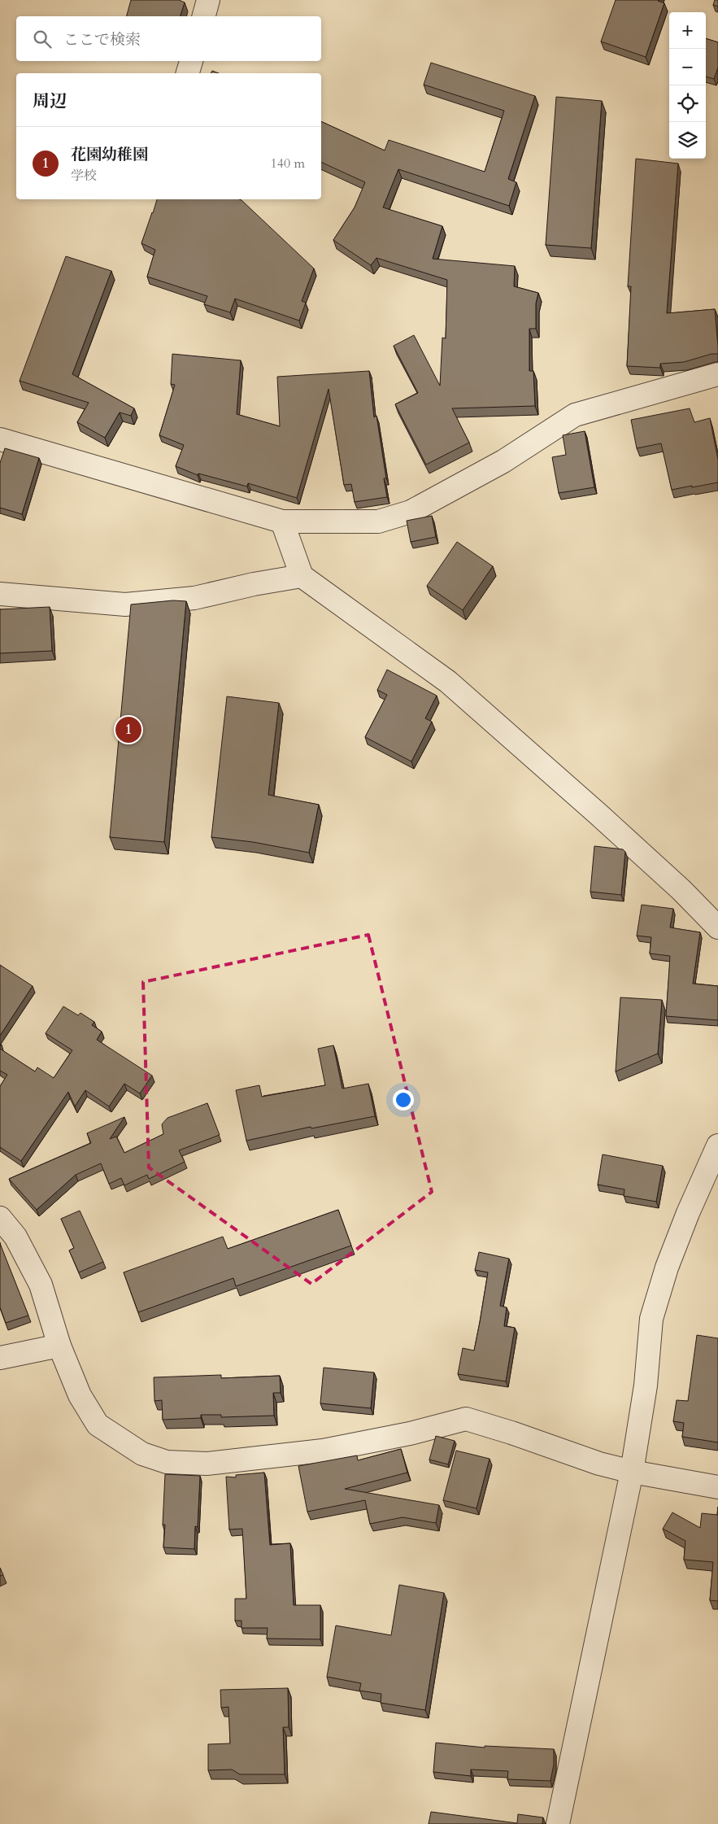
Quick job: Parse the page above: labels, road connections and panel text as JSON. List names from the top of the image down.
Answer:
{
  "page": {
    "map_buttons": ["+", "−"],
    "search": "ここで検索",
    "heading": "周辺",
    "list": [
      {
        "mark": "1",
        "name": "花園幼稚園",
        "note": "学校",
        "value": "140 m"
      }
    ],
    "pins": "1"
  }
}
